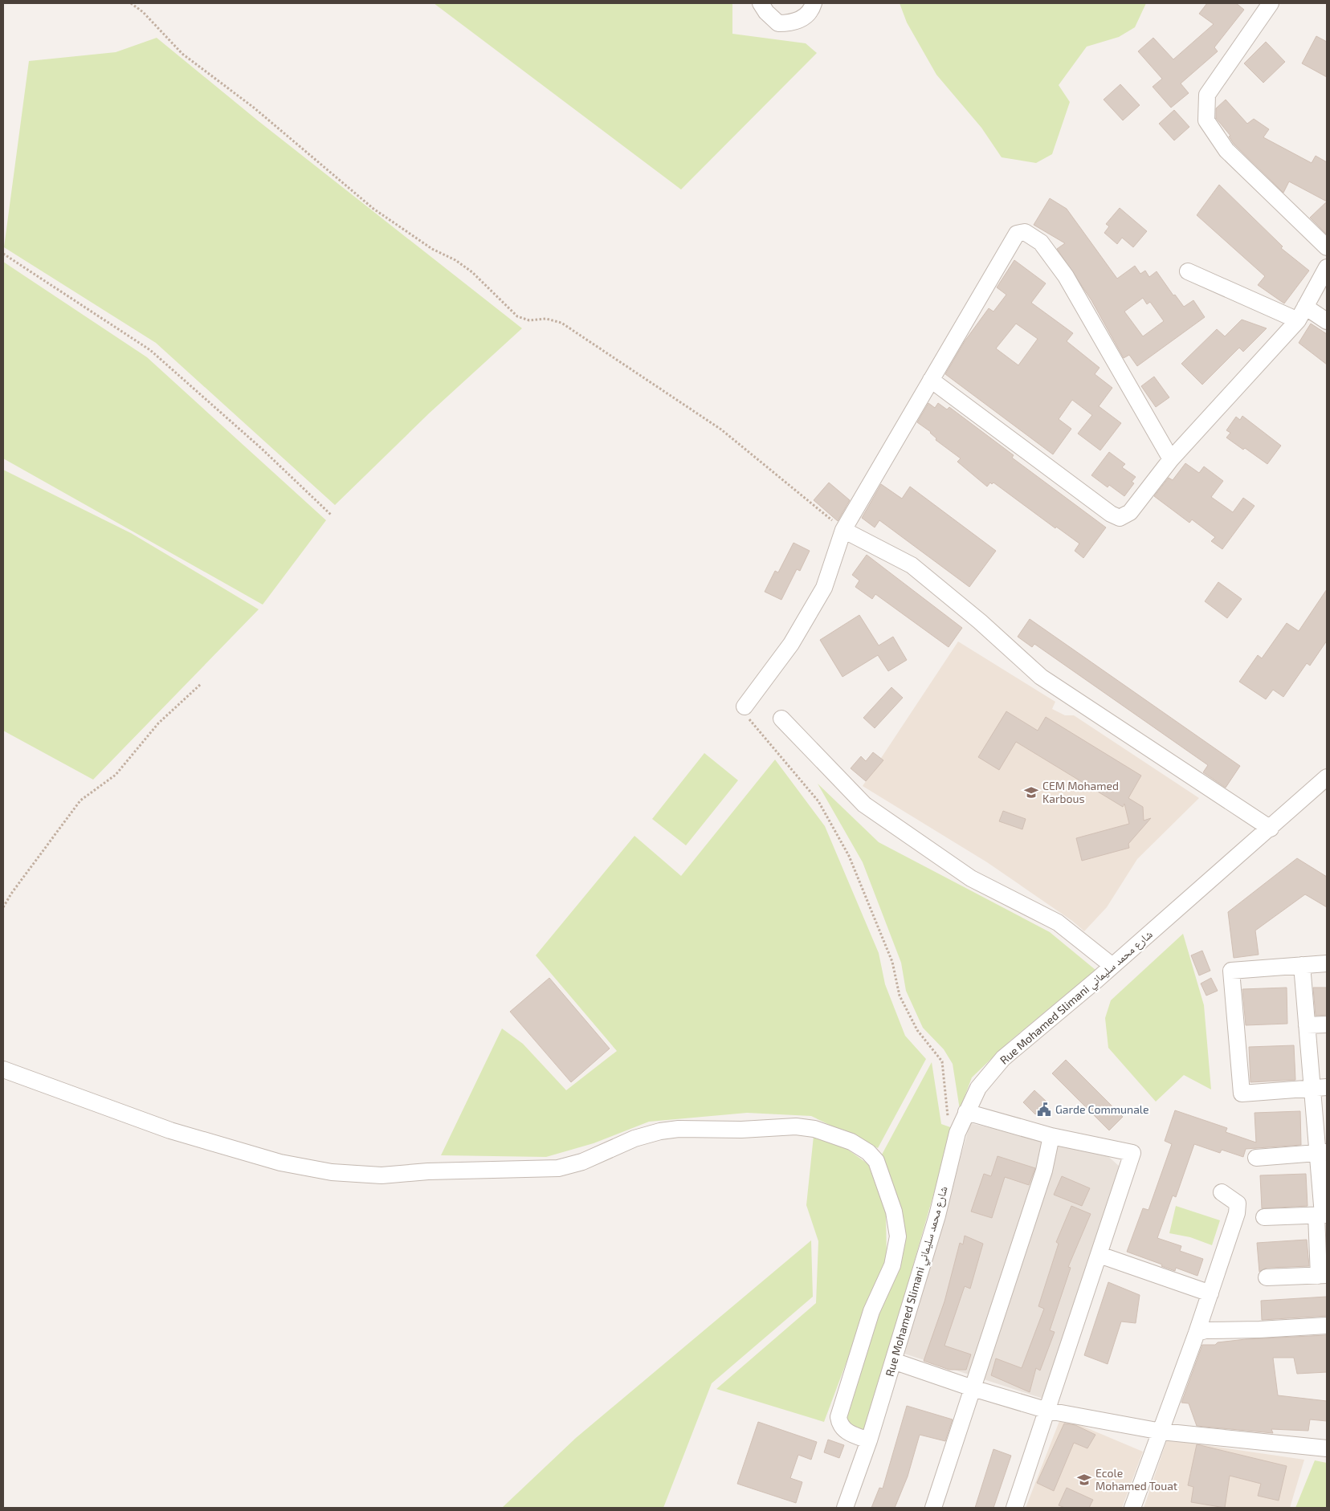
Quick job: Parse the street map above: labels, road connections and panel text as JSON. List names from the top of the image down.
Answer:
{
  "streets": {
    "street": ["Rue Mohamed Slimani شارع محمد سليماني"]
  },
  "places": {
    "school or university": ["CEM Mohamed Karbous", "Ecole Mohamed Touat"],
    "public building": ["Garde Communale"]
  }
}
